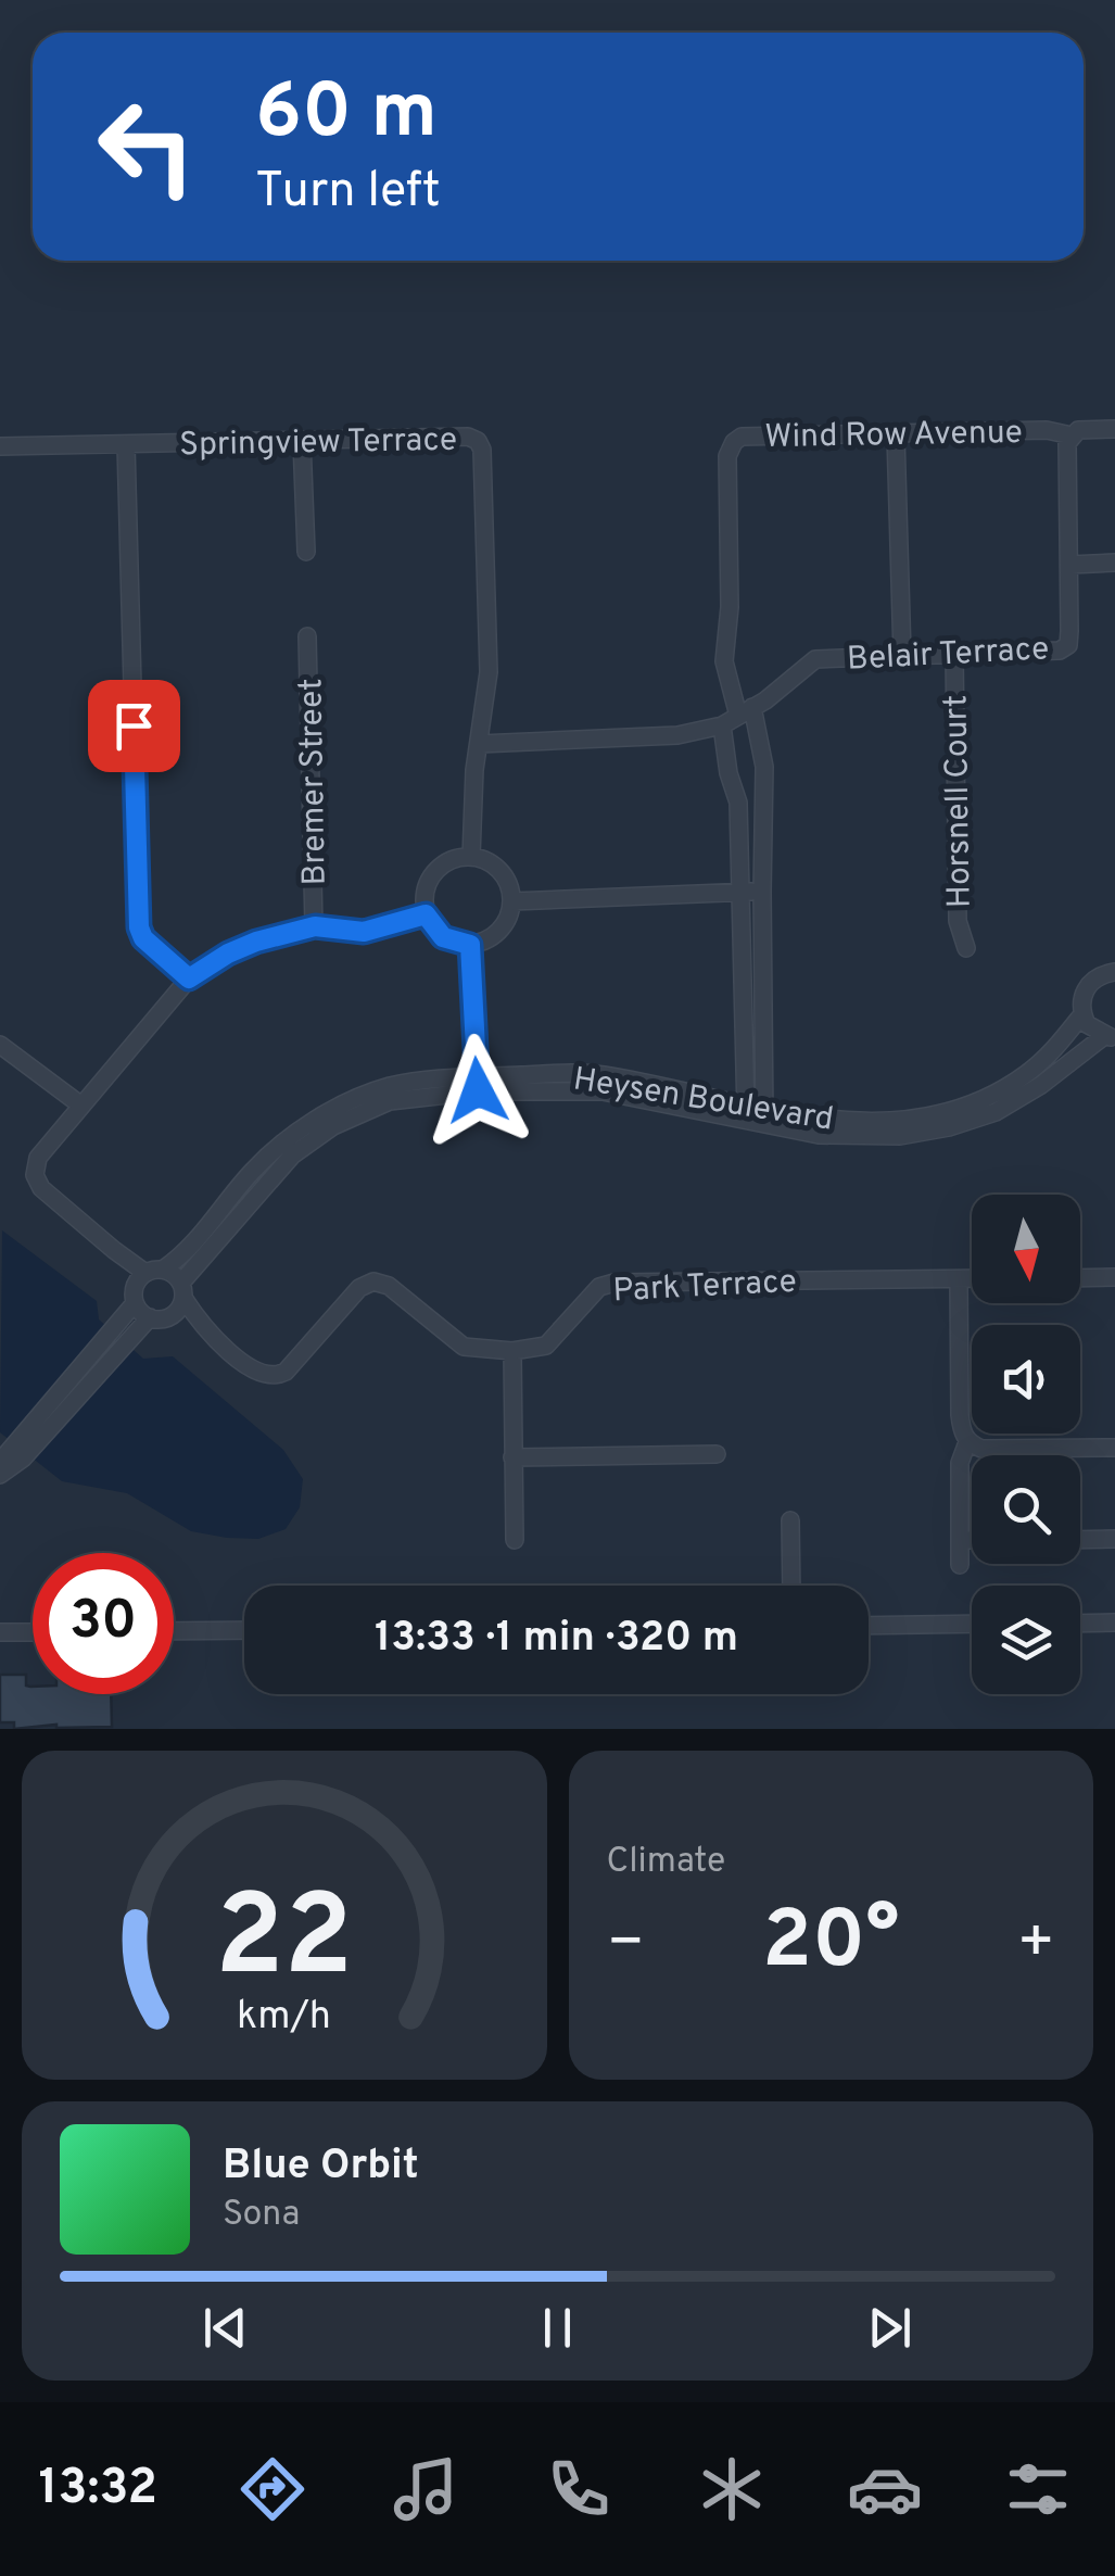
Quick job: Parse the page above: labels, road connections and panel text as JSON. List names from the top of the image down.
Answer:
{
  "streets": {
    "street": [
      "Wind Row Avenue",
      "Springview Terrace",
      "Belair Terrace",
      "Bremer Street",
      "Horsnell Court",
      "Heysen Boulevard",
      "Park Terrace"
    ]
  },
  "crossings": [
    ["Wind Row Avenue", "Belair Terrace"],
    ["Wind Row Avenue", "Heysen Boulevard"],
    ["Belair Terrace", "Horsnell Court"]
  ],
  "north": "bottom",
  "page": {
    "turn": ["60 m", "Turn left"],
    "limit": "30",
    "trip": "13:33 · 1 min · 320 m",
    "tile": "Climate",
    "heat": ["−", "20°", "+"],
    "song": ["Blue Orbit", "Sona"],
    "tabs": "13:32",
    "gauge": ["22", "km/h"]
  }
}
